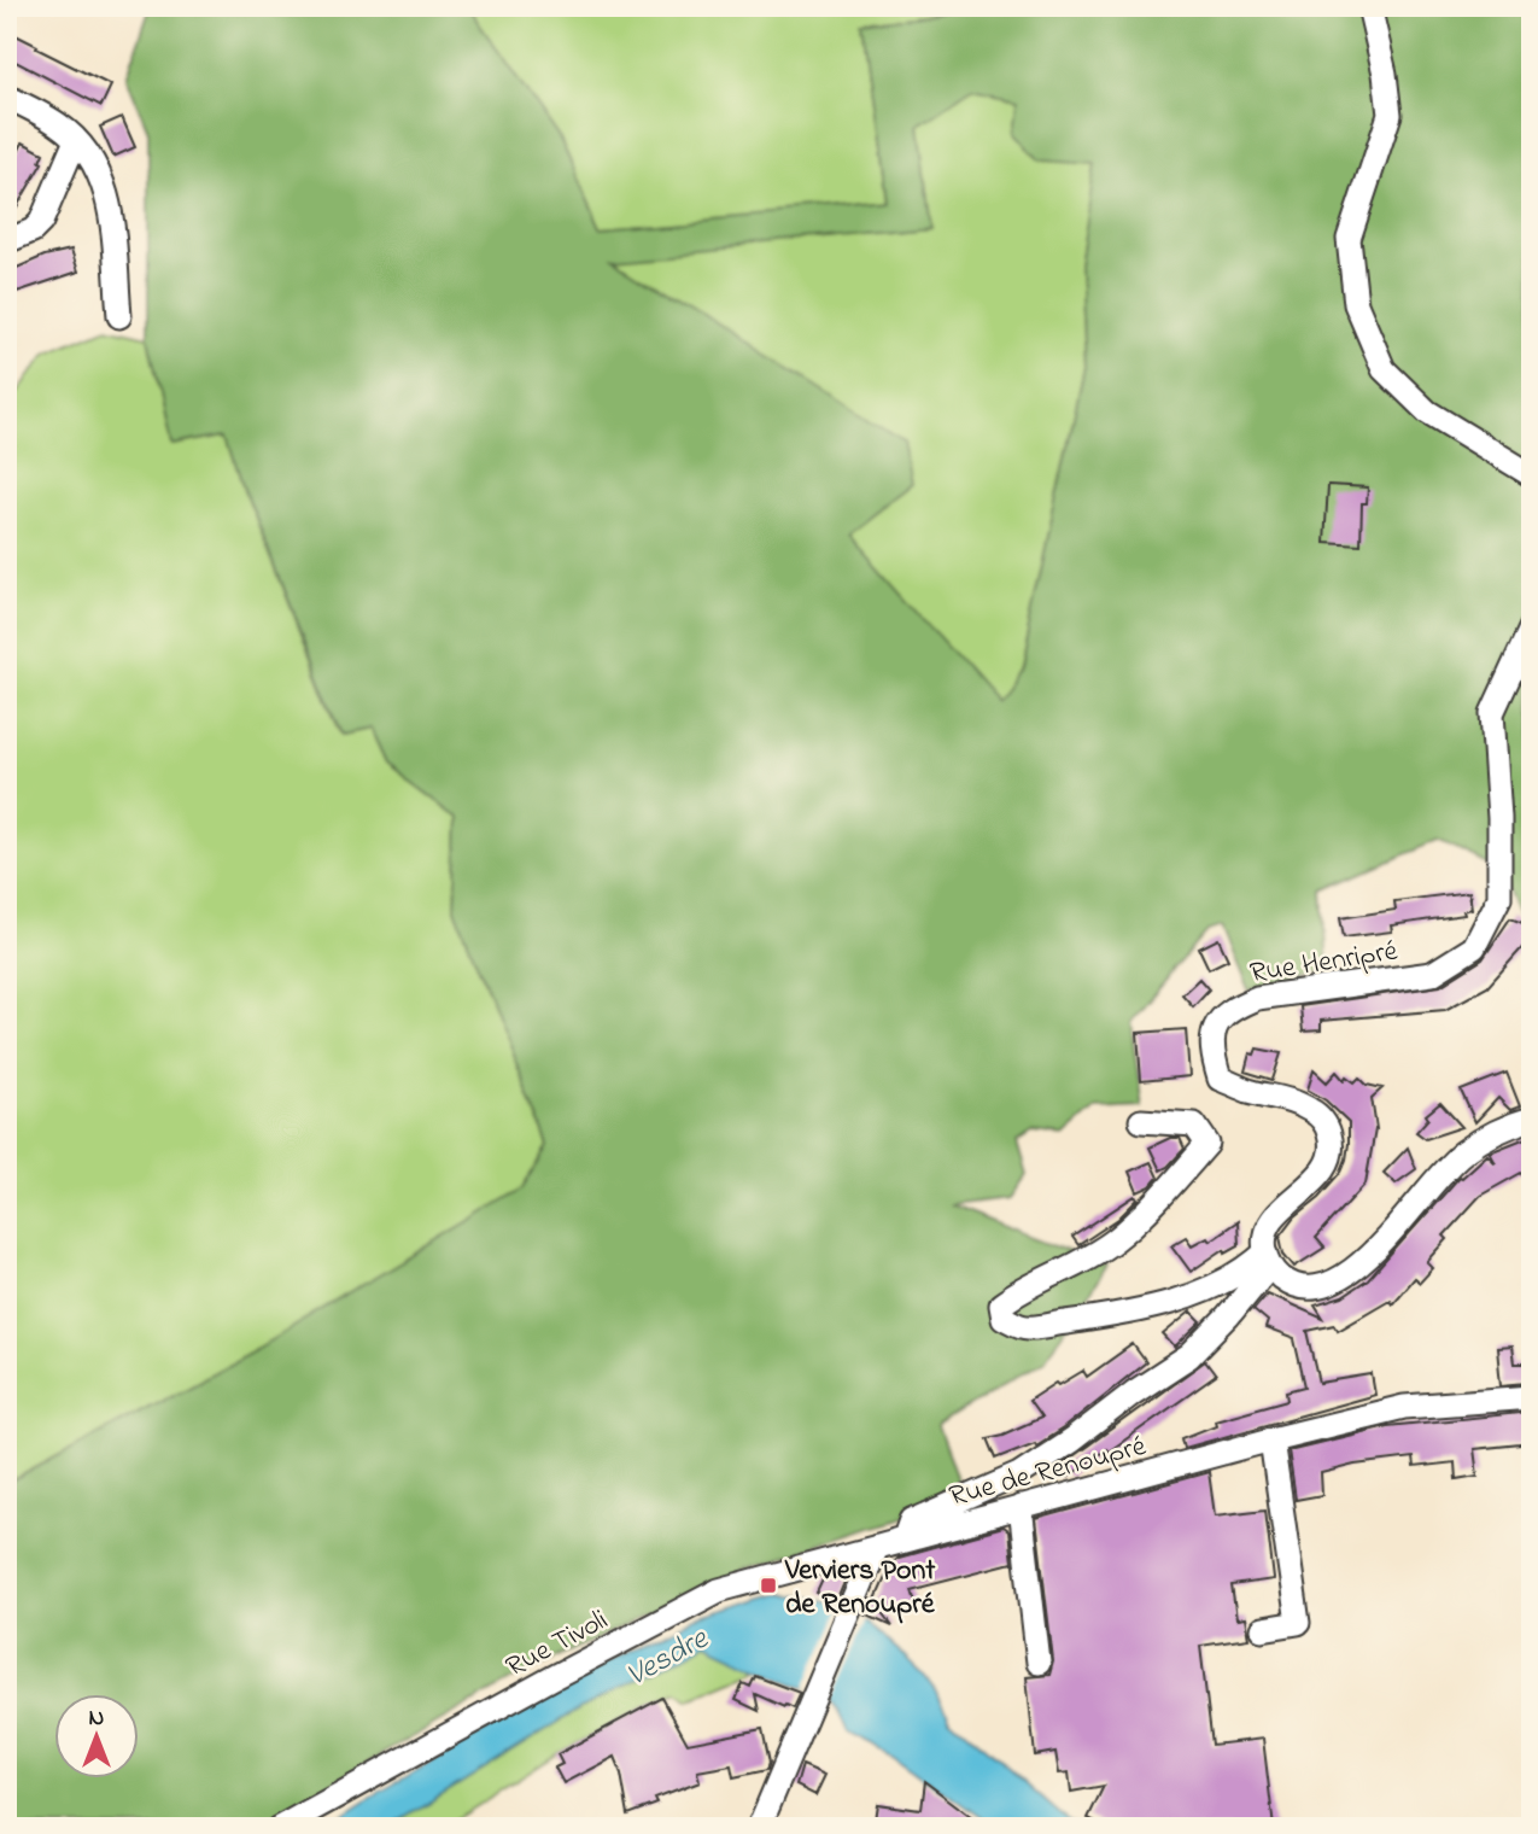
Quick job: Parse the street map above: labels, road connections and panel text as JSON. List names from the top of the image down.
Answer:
{
  "streets": {
    "street": ["Rue Henripré", "Rue de Renoupré", "Rue Tivoli"]
  },
  "crossings": [
    ["Rue de Renoupré", "Rue Tivoli"]
  ],
  "water": ["Vesdre"],
  "places": {
    "transit": ["Verviers Pont de Renoupré"]
  },
  "north": "top"
}
